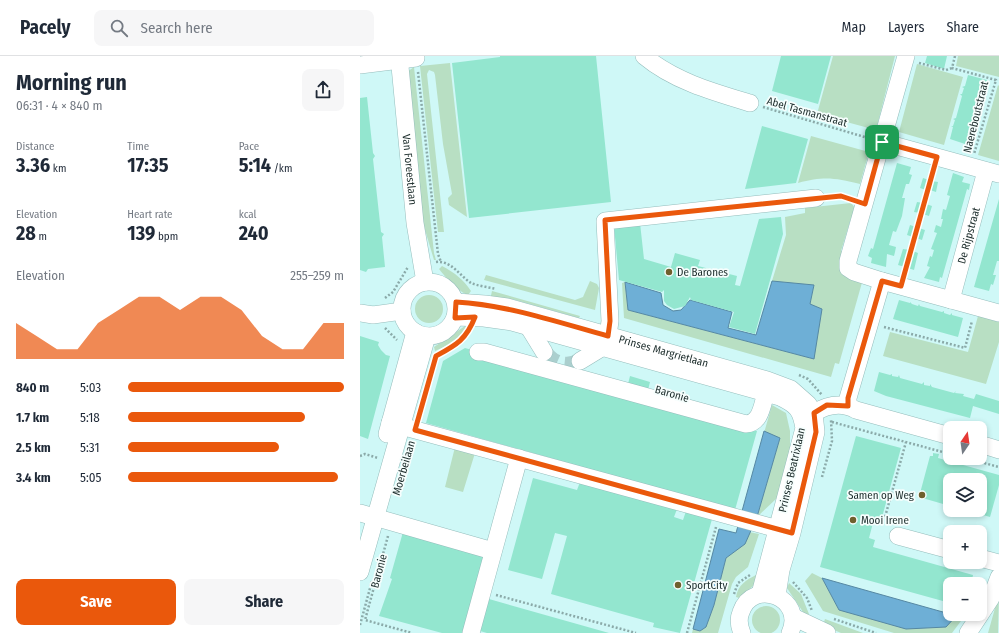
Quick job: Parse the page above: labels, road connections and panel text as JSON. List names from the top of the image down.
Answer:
{
  "streets": {
    "street": [
      "Van Foreestlaan",
      "De Rijpstraat",
      "Prinses Margrietlaan",
      "Baronie",
      "Prinses Beatrixlaan"
    ],
    "path": ["Abel Tasmanstraat", "Naereboutstraat"]
  },
  "crossings": [
    ["Naereboutstraat", "De Rijpstraat"],
    ["Van Foreestlaan", "Prinses Margrietlaan"],
    ["Prinses Margrietlaan", "Baronie"],
    ["Prinses Margrietlaan", "Prinses Beatrixlaan"]
  ],
  "places": [
    "De Barones",
    "Samen op Weg",
    "Mooi Irene",
    "SportCity"
  ],
  "north": "top",
  "page": {
    "header": "Pacely",
    "search": "Search here",
    "nav": ["Map", "Layers", "Share"],
    "heading": ["Morning run", "06:31 · 4 × 840 m"],
    "stats": [
      ["Distance", "3.36 km"],
      ["Time", "17:35"],
      ["Pace", "5:14 /km"],
      ["Elevation", "28 m"],
      ["Heart rate", "139 bpm"],
      ["kcal", "240"]
    ],
    "chart": ["Elevation", "255–259 m"],
    "list": [
      {
        "name": "840 m",
        "note": "5:03"
      },
      {
        "name": "1.7 km",
        "note": "5:18"
      },
      {
        "name": "2.5 km",
        "note": "5:31"
      },
      {
        "name": "3.4 km",
        "note": "5:05"
      }
    ],
    "map_buttons": ["+", "−"],
    "buttons": ["Save", "Share"]
  }
}
